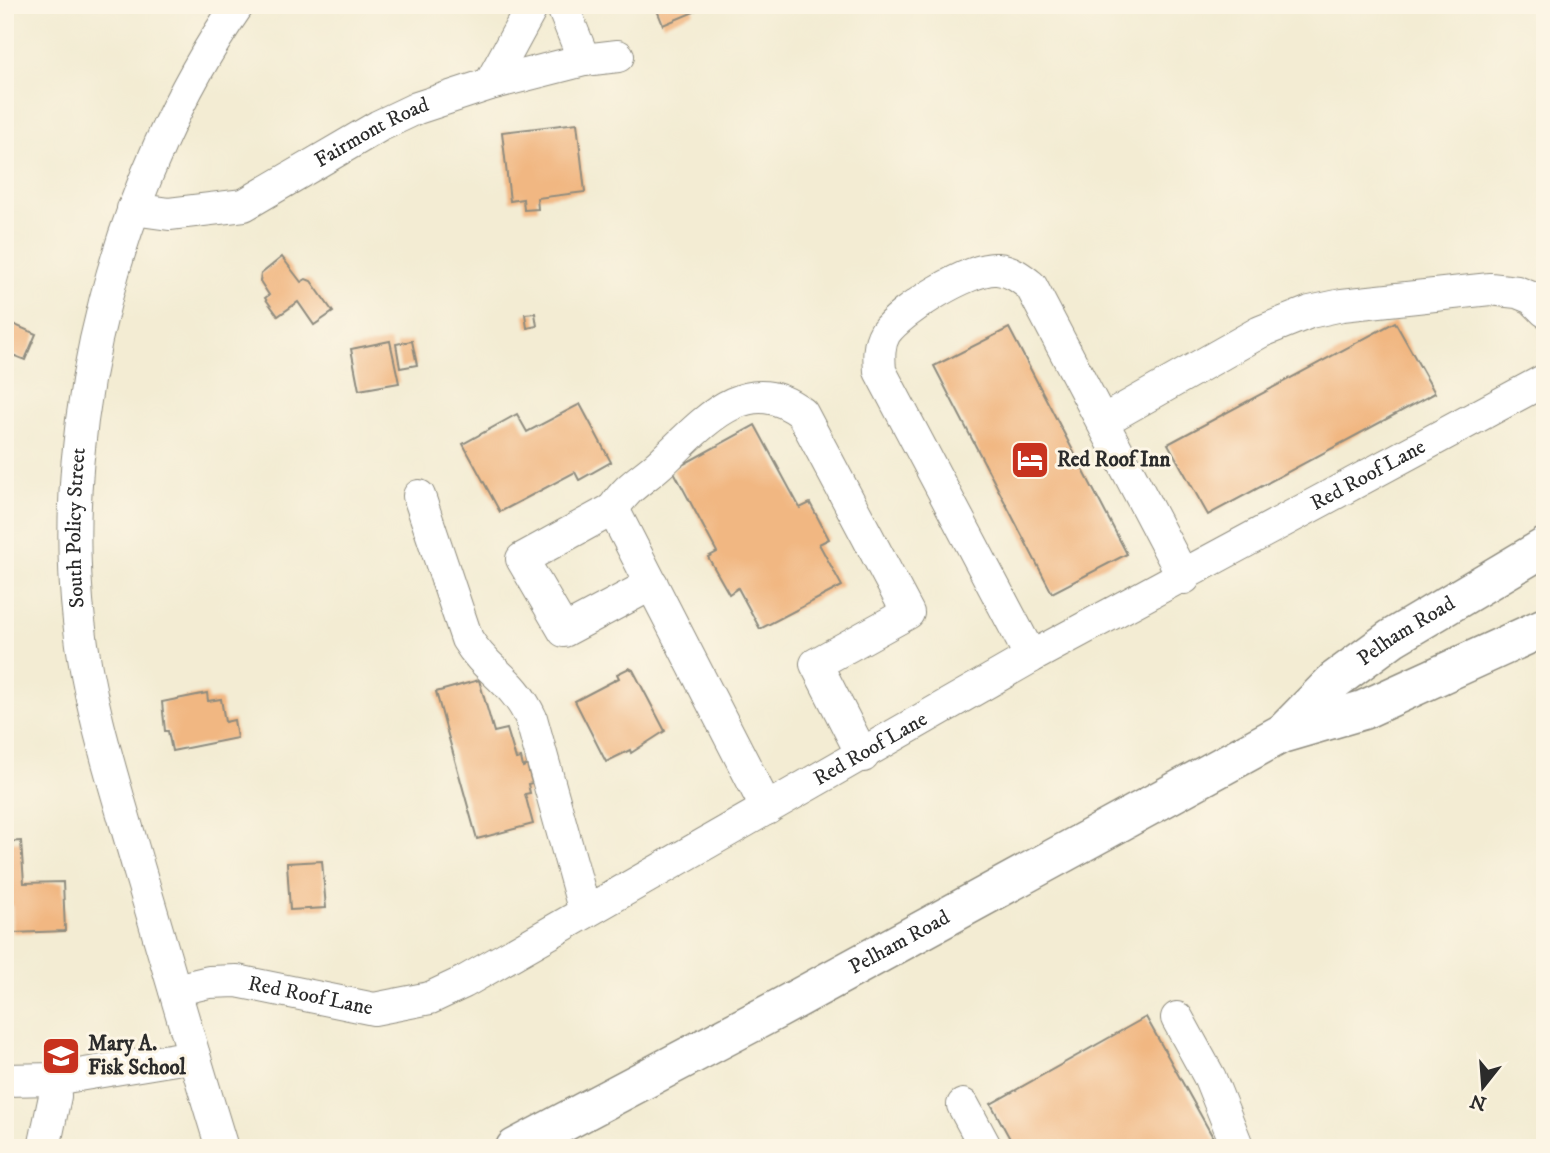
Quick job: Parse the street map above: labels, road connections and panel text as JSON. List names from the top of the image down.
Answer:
{
  "streets": {
    "main road": ["Pelham Road"],
    "street": ["Fairmont Road", "Red Roof Lane", "South Policy Street"]
  },
  "crossings": [
    ["Fairmont Road", "South Policy Street"],
    ["Red Roof Lane", "South Policy Street"]
  ],
  "places": {
    "hotel": ["Red Roof Inn"],
    "school or university": ["Mary A. Fisk School"]
  },
  "north": "bottom"
}
